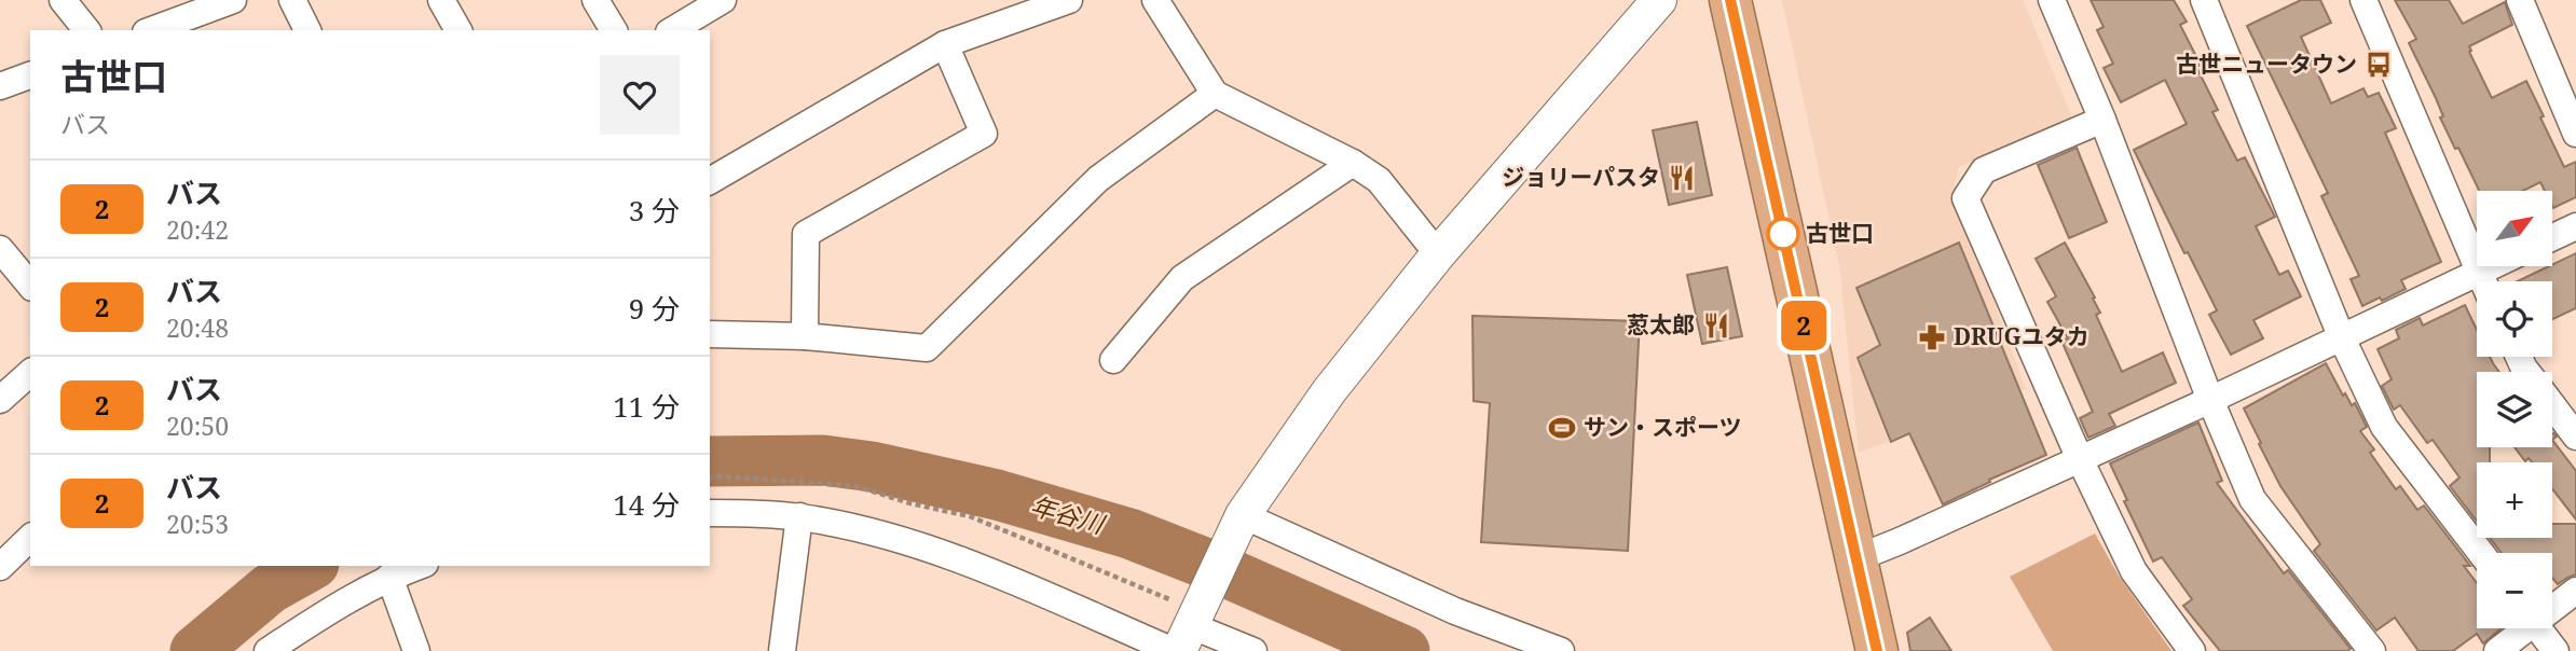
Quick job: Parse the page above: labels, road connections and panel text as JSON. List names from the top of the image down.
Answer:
{
  "water": ["年谷川"],
  "places": {
    "bus stop": ["古世ニュータウン"],
    "restaurant": ["ジョリーパスタ", "荵太郎"],
    "other": ["古世口"],
    "pharmacy": ["DRUGユタカ"],
    "sports": ["サン・スポーツ"]
  },
  "lines": ["bus line 2"],
  "north": "top right",
  "page": {
    "on_map": "2",
    "heading": ["古世口", "バス"],
    "list": [
      {
        "mark": "2",
        "name": "バス",
        "note": "20:42",
        "value": "3 分"
      },
      {
        "mark": "2",
        "name": "バス",
        "note": "20:48",
        "value": "9 分"
      },
      {
        "mark": "2",
        "name": "バス",
        "note": "20:50",
        "value": "11 分"
      },
      {
        "mark": "2",
        "name": "バス",
        "note": "20:53",
        "value": "14 分"
      }
    ],
    "map_buttons": ["+", "−"]
  }
}
